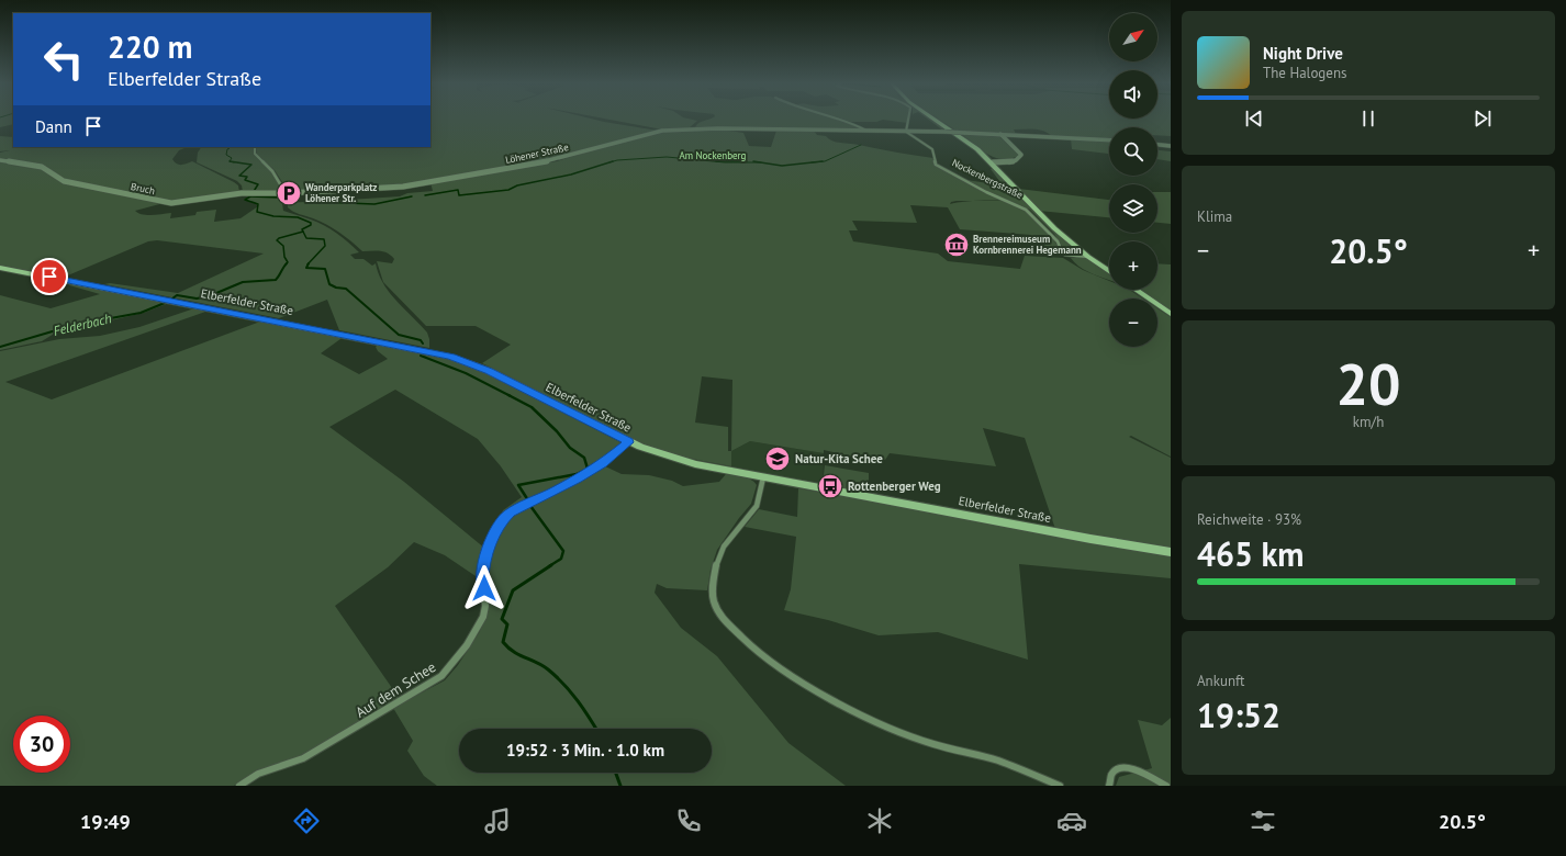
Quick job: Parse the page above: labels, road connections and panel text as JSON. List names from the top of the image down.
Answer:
{
  "streets": {
    "main road": ["Nockenbergstraße", "Elberfelder Straße"],
    "street": ["Löhener Straße", "Bruch", "Auf dem Schee"]
  },
  "crossings": [
    ["Löhener Straße", "Nockenbergstraße"],
    ["Löhener Straße", "Bruch"],
    ["Elberfelder Straße", "Auf dem Schee"]
  ],
  "water": ["Felderbach"],
  "parks": ["Am Nockenberg"],
  "places": {
    "parking": ["Wanderparkplatz Löhener Str."],
    "museum": ["Brennereimuseum Kornbrennerei Hegemann"],
    "school or university": ["Natur-Kita Schee"],
    "bus stop": ["Rottenberger Weg"]
  },
  "north": "top right",
  "page": {
    "map_buttons": ["+", "−"],
    "turn": ["220 m", "Elberfelder Straße"],
    "song": ["Night Drive", "The Halogens"],
    "then": "Dann",
    "tile": [
      "Klima",
      ["20", "km/h"],
      ["Reichweite · 93%", "465 km"],
      ["Ankunft", "19:52"]
    ],
    "heat": ["−", "20.5°", "+"],
    "limit": "30",
    "trip": "19:52 · 3 Min. · 1.0 km",
    "tabs": ["19:49", "20.5°"]
  }
}
